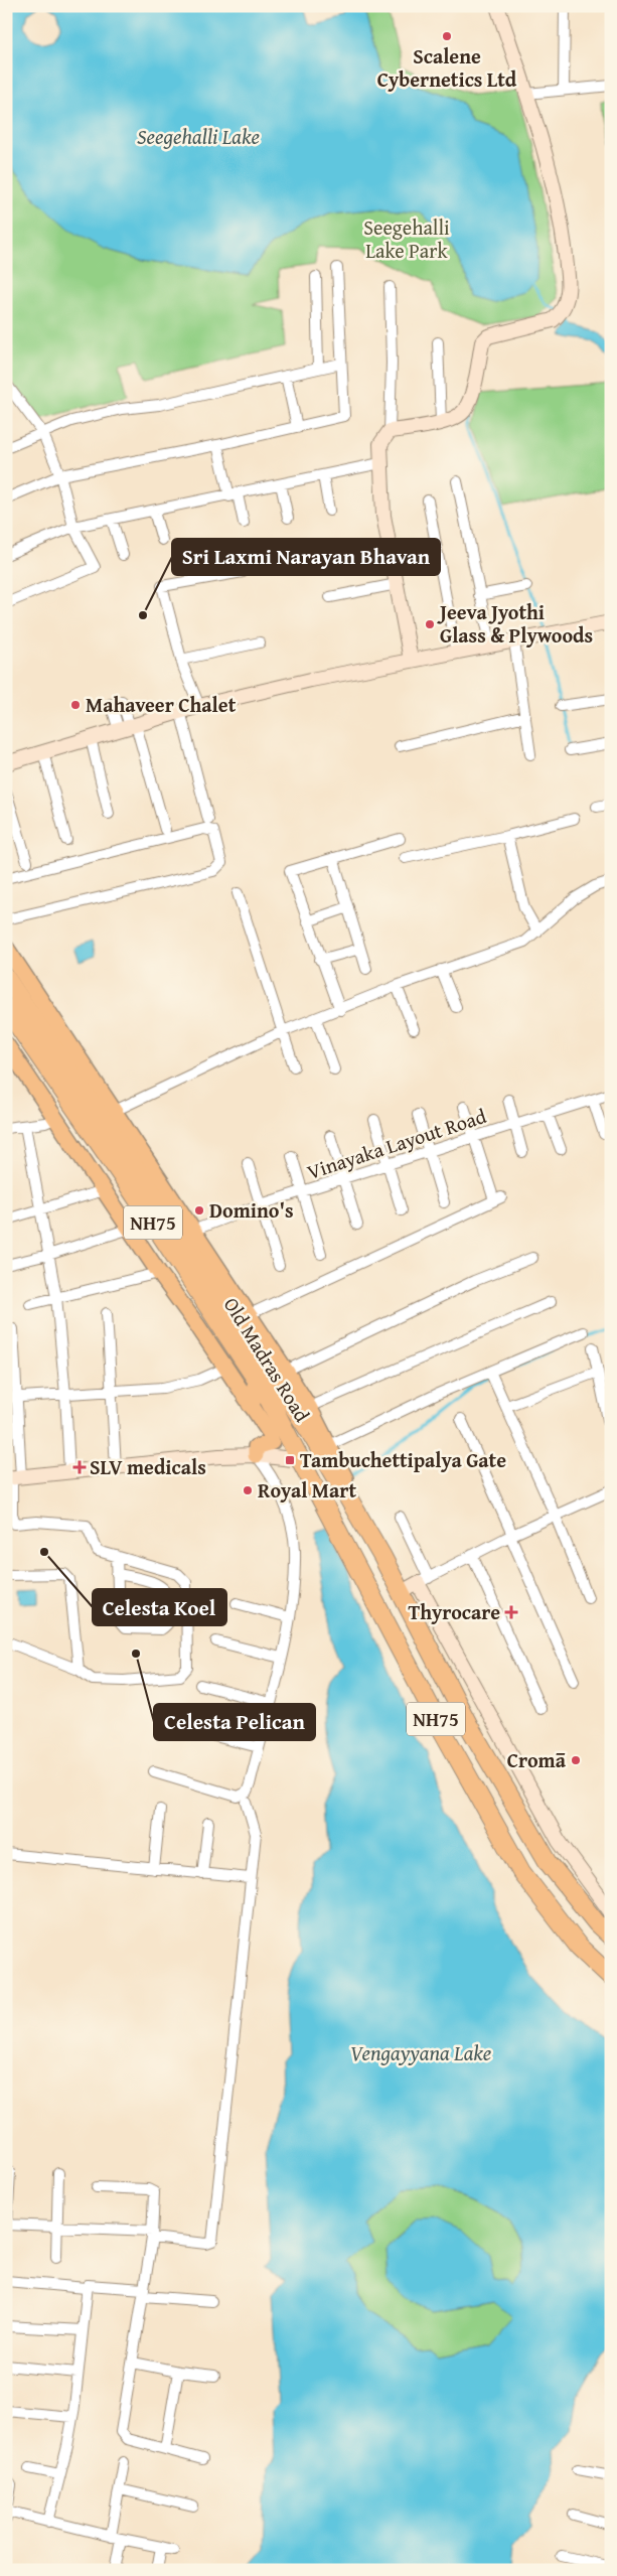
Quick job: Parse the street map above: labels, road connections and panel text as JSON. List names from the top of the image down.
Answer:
{
  "streets": {
    "highway": ["NH75", "Old Madras Road"],
    "street": ["Vinayaka Layout Road"]
  },
  "water": ["Seegehalli Lake", "Vengayyana Lake"],
  "parks": ["Seegehalli Lake Park"],
  "places": {
    "other": [
      "Scalene Cybernetics Ltd",
      "Sri Laxmi Narayan Bhavan",
      "Jeeva Jyothi Glass & Plywoods",
      "Mahaveer Chalet",
      "Domino's",
      "Royal Mart",
      "Celesta Koel",
      "Celesta Pelican",
      "Cromā"
    ],
    "transit": ["Tambuchettipalya Gate"],
    "health": ["SLV medicals", "Thyrocare"]
  }
}
